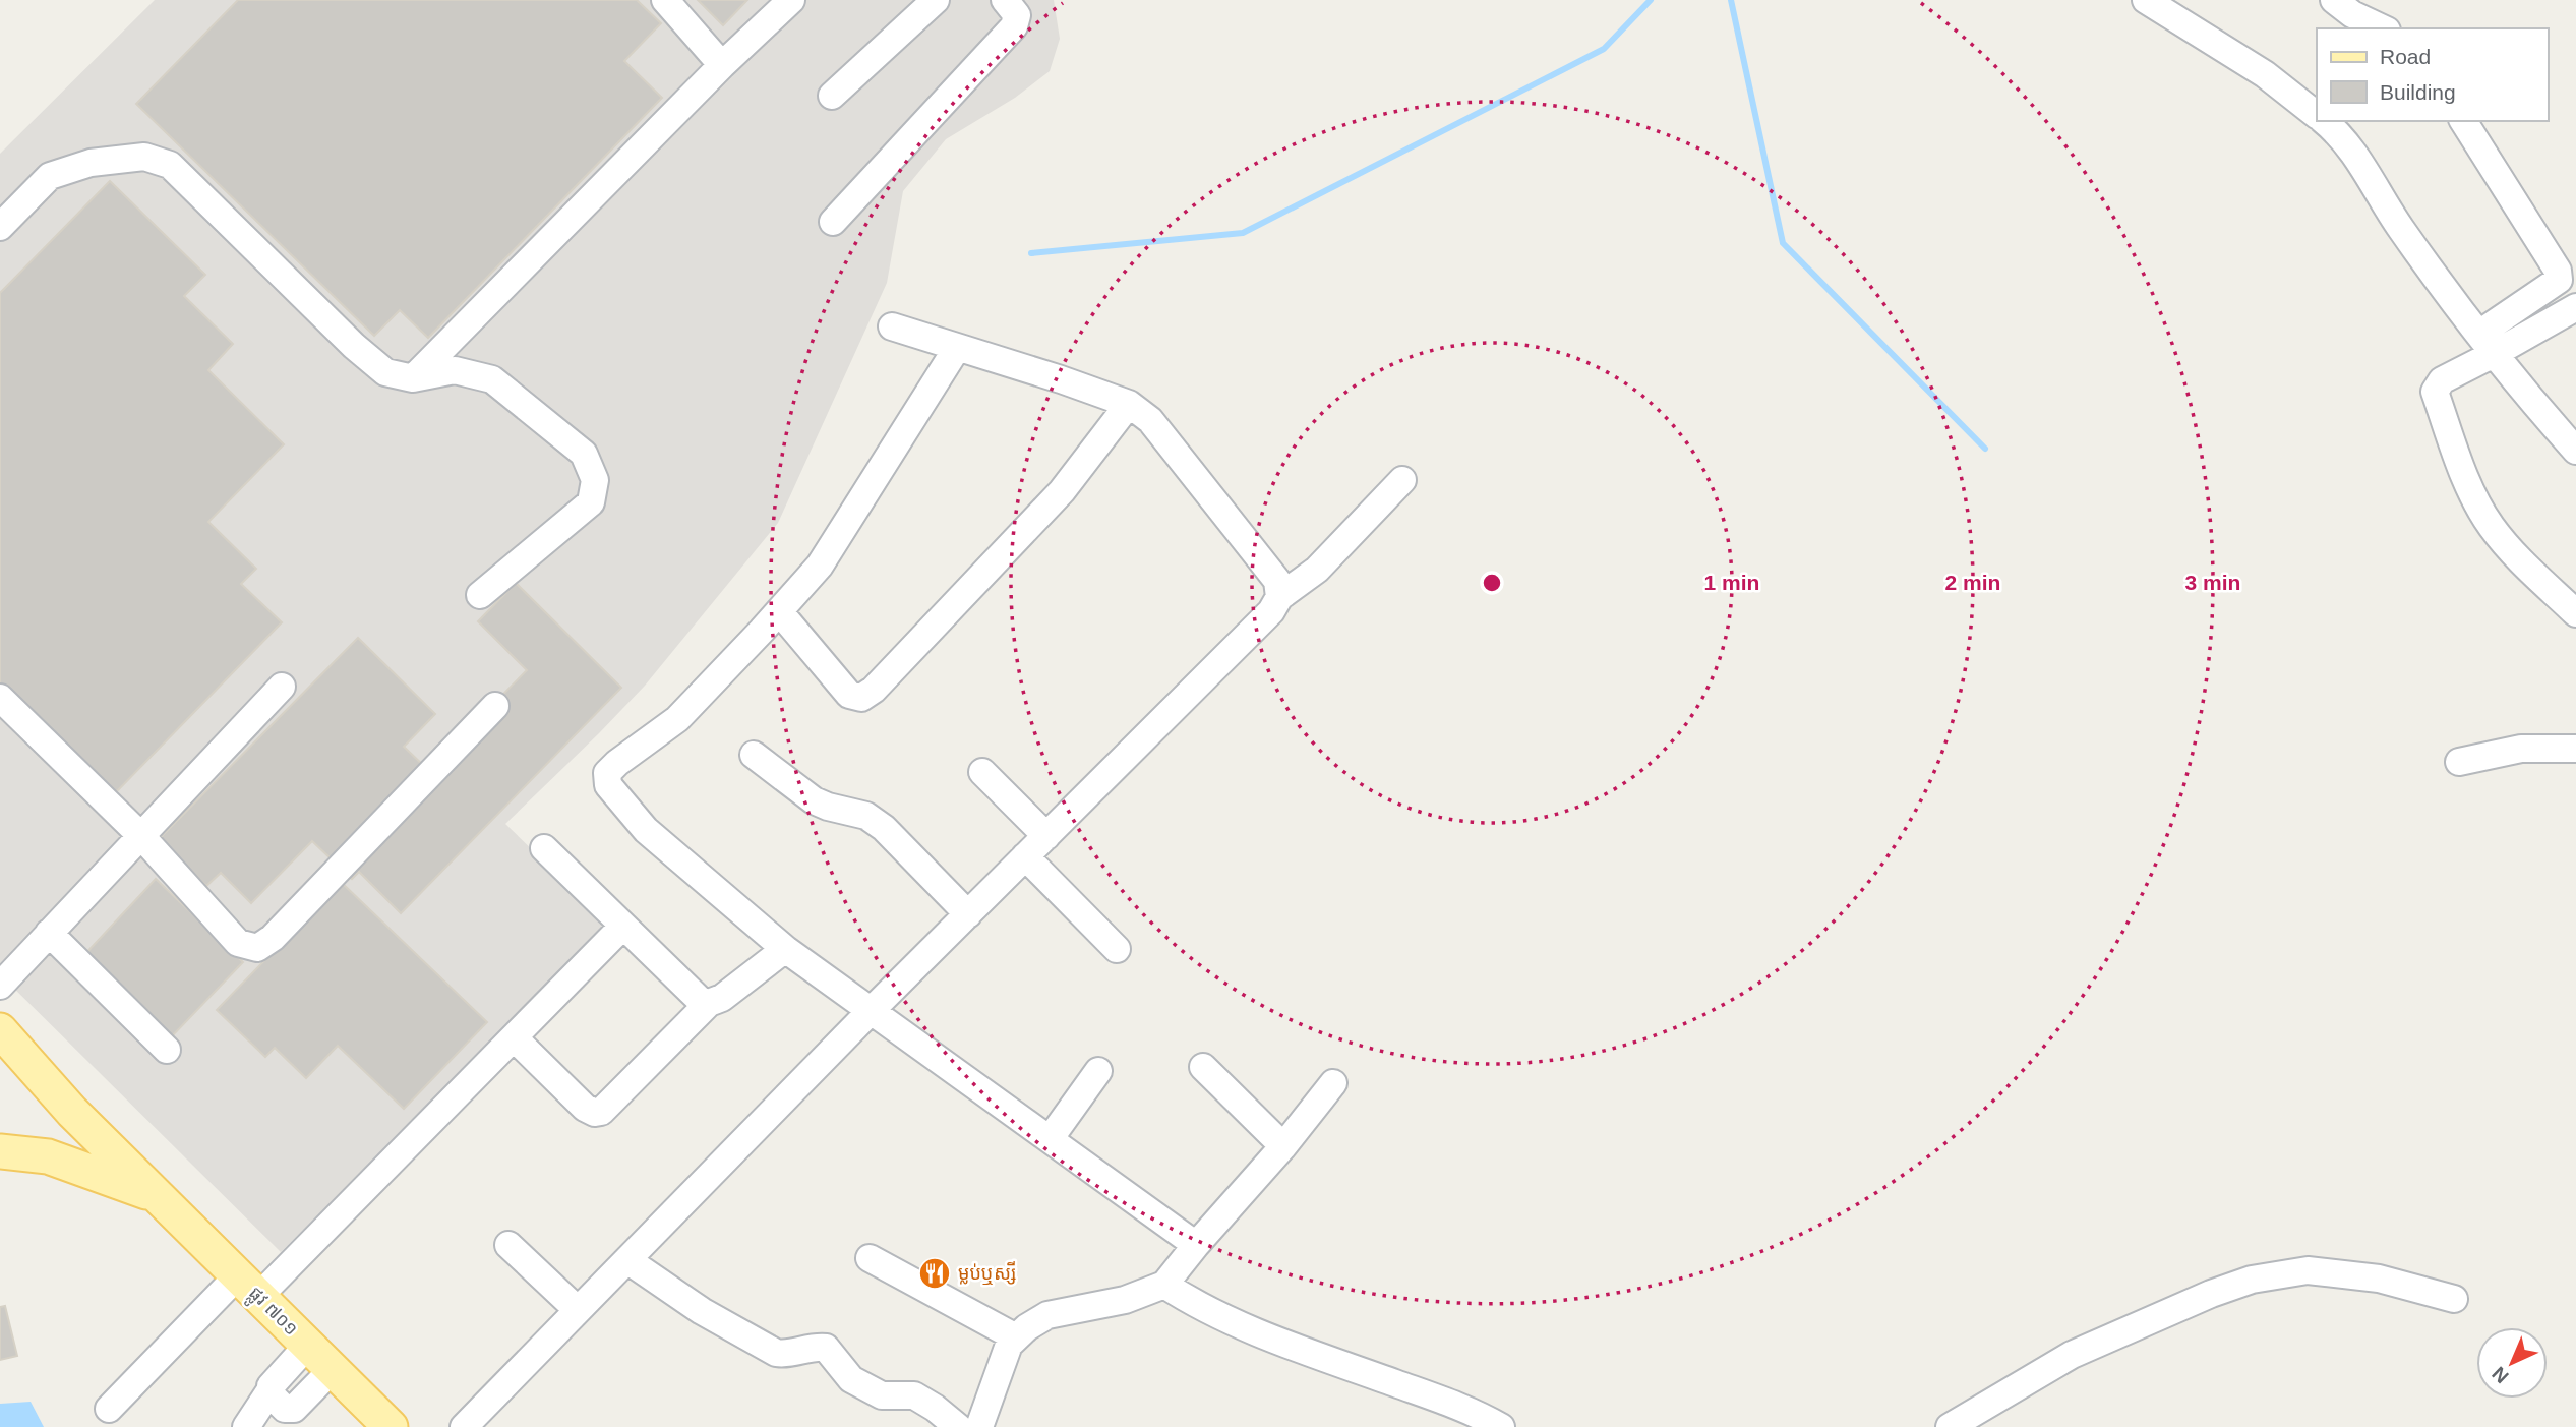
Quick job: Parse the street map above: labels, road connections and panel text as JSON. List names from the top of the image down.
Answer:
{
  "streets": {
    "main road": ["ផ្លូវ ៧០១"]
  },
  "places": {
    "restaurant": ["ម្លប់ឬស្សី"]
  },
  "legend": ["Road", "Building"],
  "north": "bottom left",
  "rings": ["1 min", "2 min", "3 min"]
}
